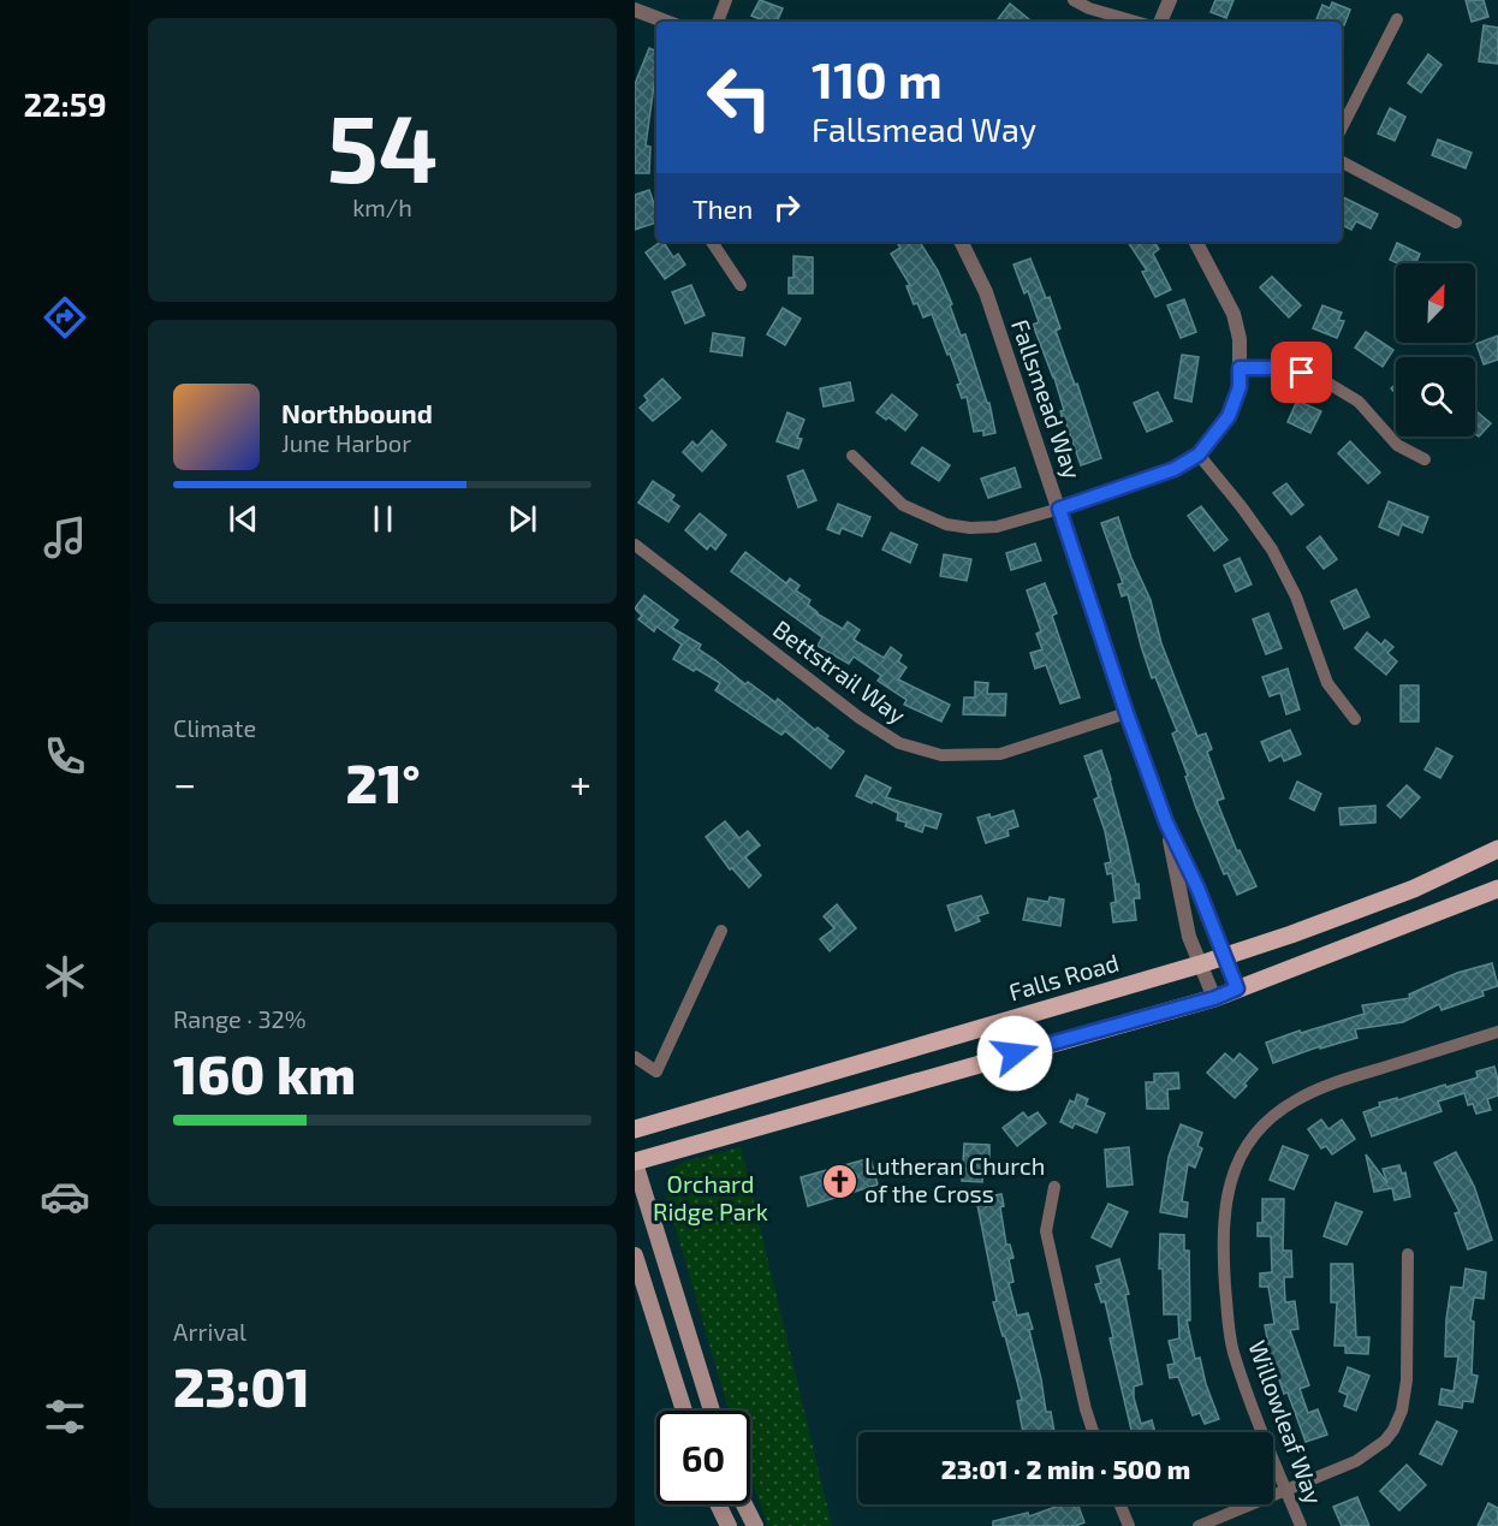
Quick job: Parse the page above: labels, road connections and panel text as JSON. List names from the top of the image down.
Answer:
{
  "streets": {
    "main road": ["Falls Road"],
    "street": ["Fallsmead Way", "Bettstrail Way", "Willowleaf Way"]
  },
  "crossings": [
    ["Fallsmead Way", "Bettstrail Way"],
    ["Fallsmead Way", "Falls Road"]
  ],
  "parks": ["Orchard Ridge Park"],
  "places": {
    "church": ["Lutheran Church of the Cross"]
  },
  "north": "top right",
  "page": {
    "tabs": "22:59",
    "tile": [
      ["54", "km/h"],
      "Climate",
      ["Range · 32%", "160 km"],
      ["Arrival", "23:01"]
    ],
    "turn": ["110 m", "Fallsmead Way"],
    "then": "Then",
    "song": ["Northbound", "June Harbor"],
    "heat": ["−", "21°", "+"],
    "limit": "60",
    "trip": "23:01 · 2 min · 500 m"
  }
}
